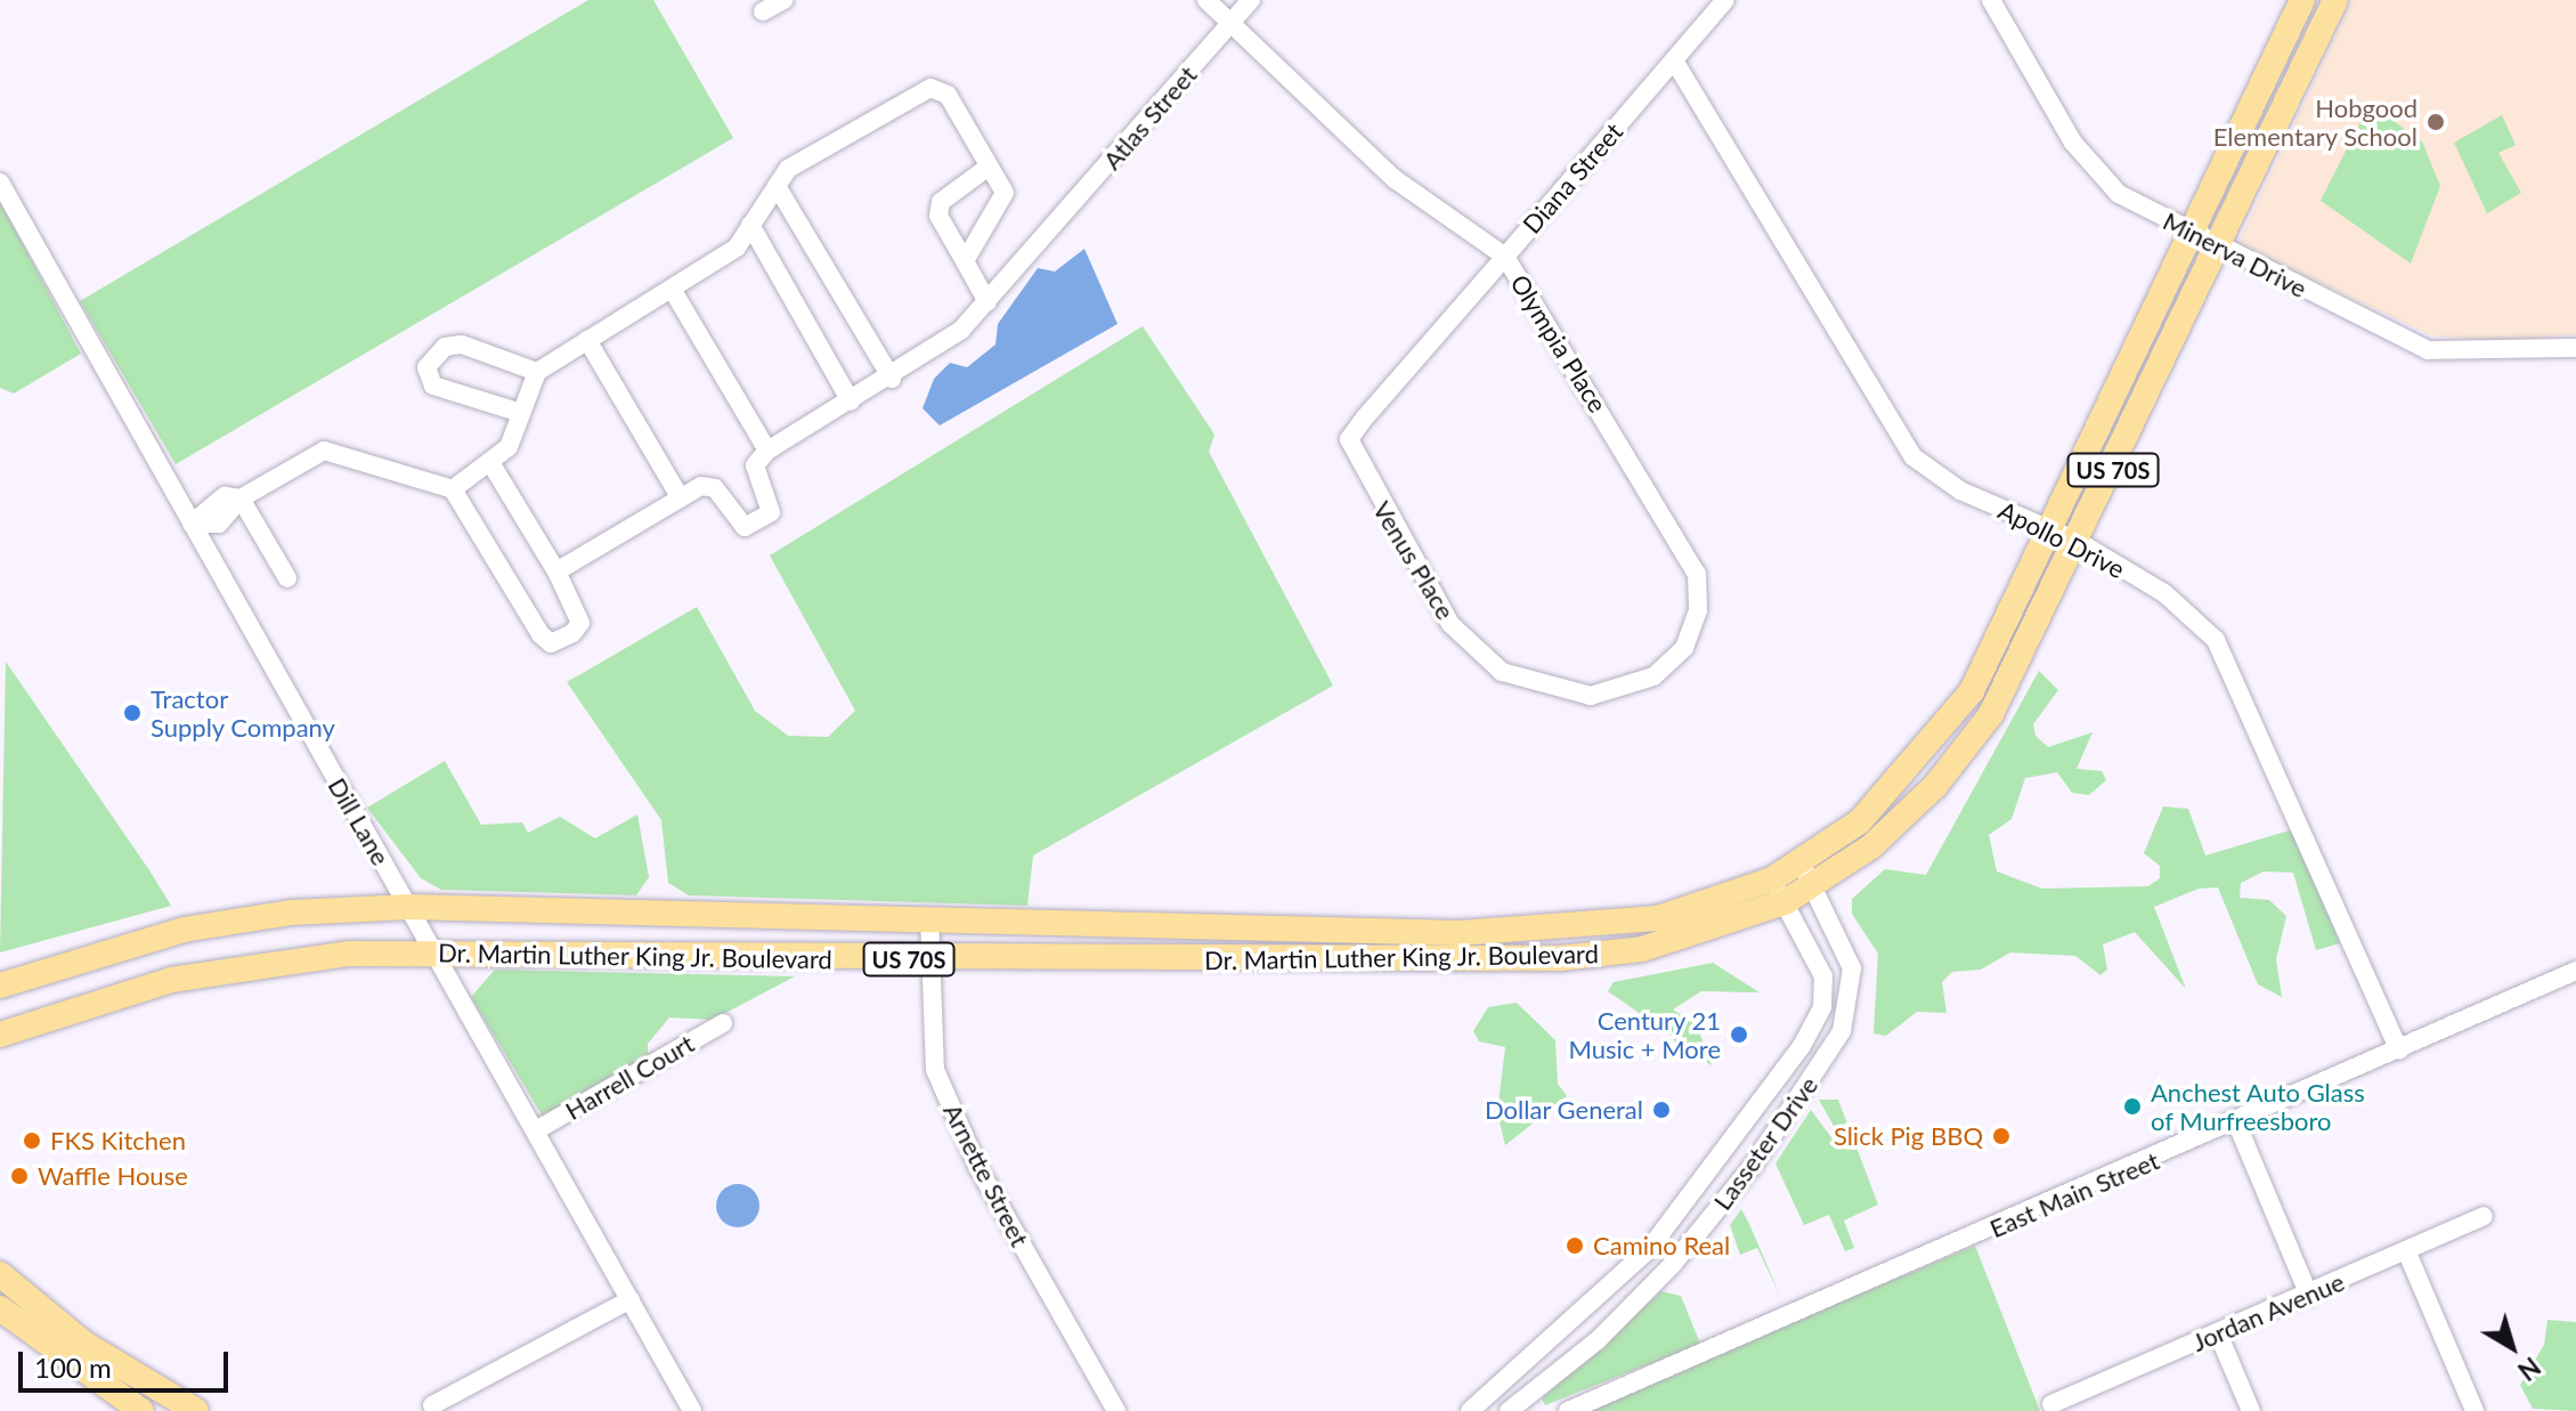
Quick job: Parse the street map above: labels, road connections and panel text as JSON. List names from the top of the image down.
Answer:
{
  "streets": {
    "main road": ["US 70S", "Dr. Martin Luther King Jr. Boulevard"],
    "street": [
      "Atlas Street",
      "Diana Street",
      "Minerva Drive",
      "Olympia Place",
      "Apollo Drive",
      "Venus Place",
      "Dill Lane",
      "Harrell Court",
      "Lasseter Drive",
      "Arnette Street",
      "East Main Street",
      "Jordan Avenue"
    ]
  },
  "crossings": [
    ["Atlas Street", "Olympia Place"],
    ["Diana Street", "Olympia Place"],
    ["Diana Street", "Apollo Drive"],
    ["Diana Street", "Venus Place"],
    ["Minerva Drive", "Dr. Martin Luther King Jr. Boulevard"],
    ["Olympia Place", "Venus Place"],
    ["Apollo Drive", "Dr. Martin Luther King Jr. Boulevard"],
    ["Apollo Drive", "East Main Street"],
    ["Dill Lane", "Dr. Martin Luther King Jr. Boulevard"],
    ["Dill Lane", "Harrell Court"],
    ["Dr. Martin Luther King Jr. Boulevard", "Lasseter Drive"],
    ["Dr. Martin Luther King Jr. Boulevard", "Arnette Street"]
  ],
  "places": [
    "Hobgood Elementary School",
    "Tractor Supply Company",
    "Century 21 Music + More",
    "Anchest Auto Glass of Murfreesboro",
    "Dollar General",
    "Slick Pig BBQ",
    "FKS Kitchen",
    "Waffle House",
    "Camino Real"
  ],
  "scale_bar": "100 m",
  "north": "bottom right"
}
